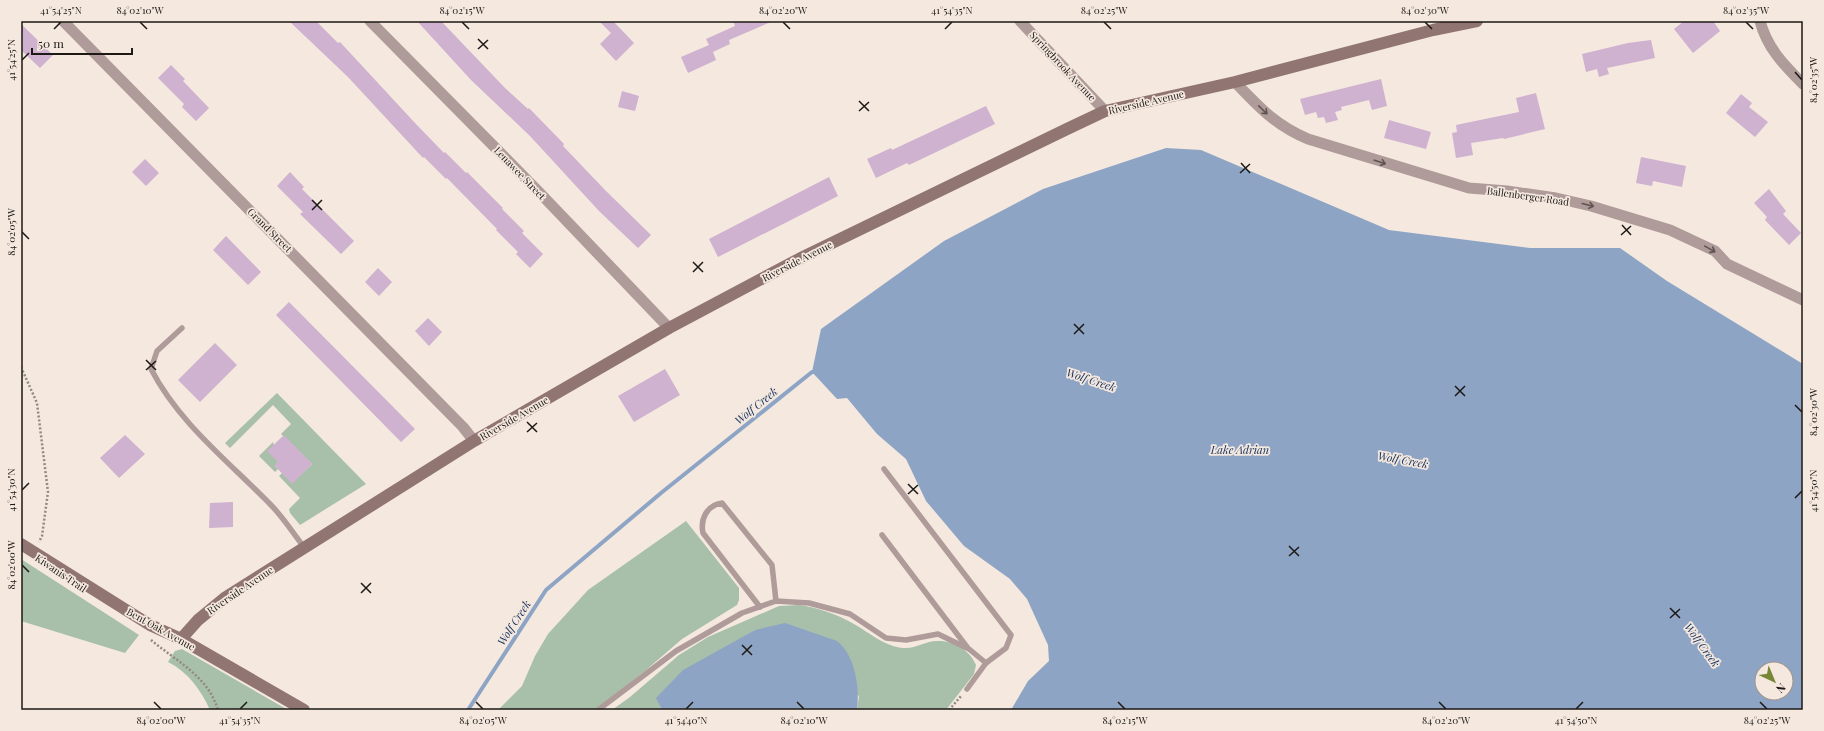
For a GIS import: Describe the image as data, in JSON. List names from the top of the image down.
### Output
{
  "streets": {
    "street": [
      "Springbrook Avenue",
      "Riverside Avenue",
      "Lenawee Street",
      "Ballenberger Road",
      "Grand Street",
      "Bent Oak Avenue"
    ],
    "path": ["Kiwanis Trail"]
  },
  "crossings": [
    ["Springbrook Avenue", "Riverside Avenue"],
    ["Riverside Avenue", "Lenawee Street"],
    ["Riverside Avenue", "Ballenberger Road"],
    ["Riverside Avenue", "Grand Street"],
    ["Riverside Avenue", "Bent Oak Avenue"],
    ["Kiwanis Trail", "Bent Oak Avenue"]
  ],
  "one_way": ["Ballenberger Road"],
  "water": ["Wolf Creek", "Lake Adrian"],
  "scale_bar": "50 m",
  "north": "bottom right",
  "coordinates": [
    "41°54'25\"N",
    "84°02'10\"W",
    "84°02'15\"W",
    "84°02'20\"W",
    "41°54'35\"N",
    "84°02'25\"W",
    "84°02'30\"W",
    "84°02'35\"W",
    "84°02'05\"W",
    "41°54'30\"N",
    "41°54'50\"N",
    "84°02'00\"W",
    "41°54'40\"N"
  ]
}
